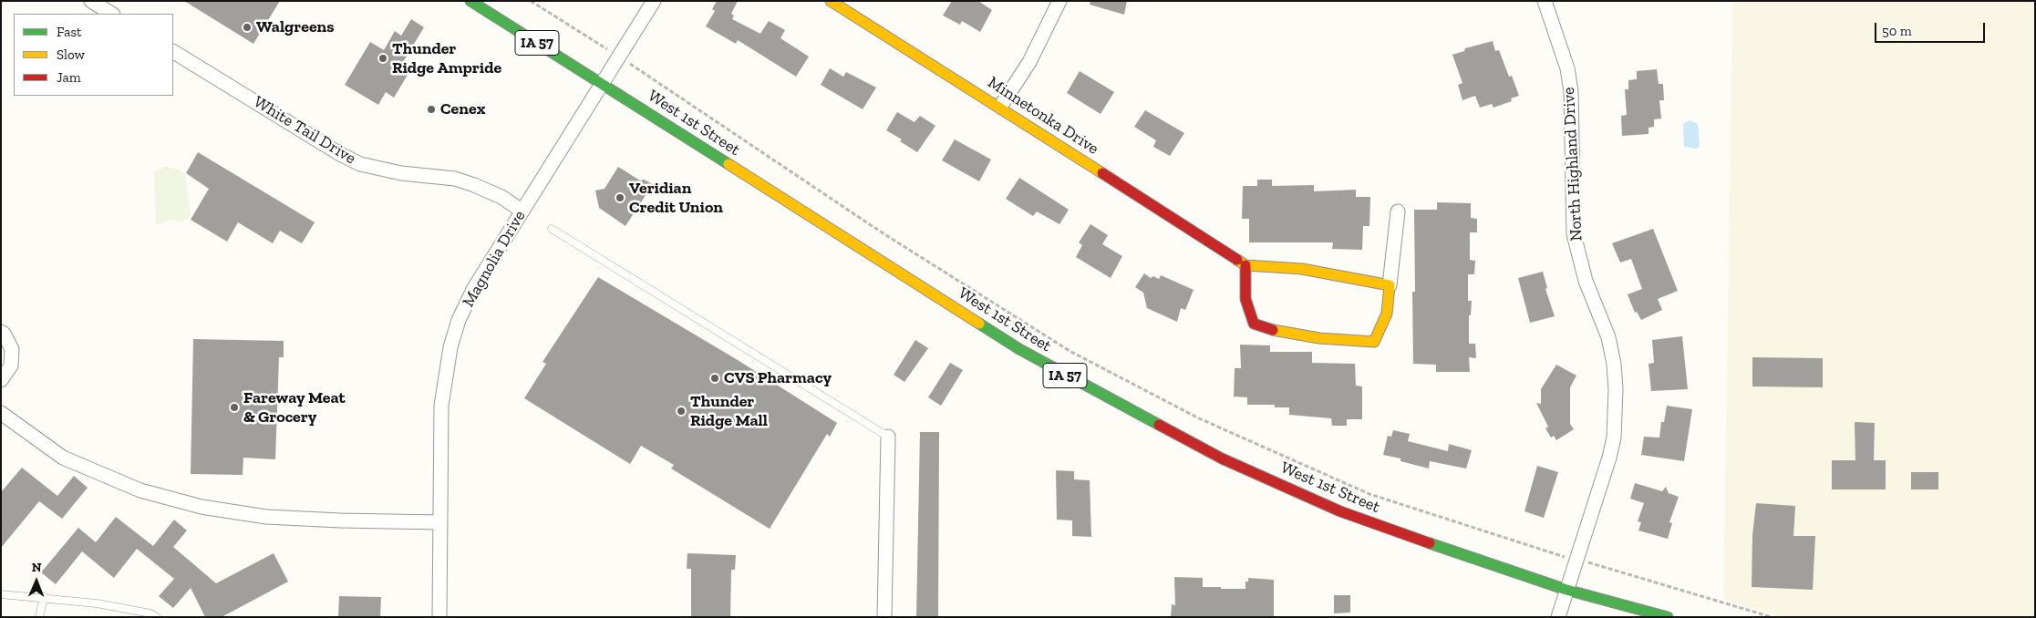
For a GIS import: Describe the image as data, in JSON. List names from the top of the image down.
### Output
{
  "streets": {
    "main road": ["IA 57", "Minnetonka Drive", "West 1st Street"],
    "street": ["White Tail Drive", "North Highland Drive", "Magnolia Drive"]
  },
  "crossings": [
    ["West 1st Street", "North Highland Drive"],
    ["West 1st Street", "Magnolia Drive"],
    ["White Tail Drive", "Magnolia Drive"]
  ],
  "places": [
    "Walgreens",
    "Thunder Ridge Ampride",
    "Cenex",
    "Veridian Credit Union",
    "CVS Pharmacy",
    "Fareway Meat & Grocery",
    "Thunder Ridge Mall"
  ],
  "legend": ["Fast", "Slow", "Jam"],
  "scale_bar": "50 m",
  "north": "top"
}
